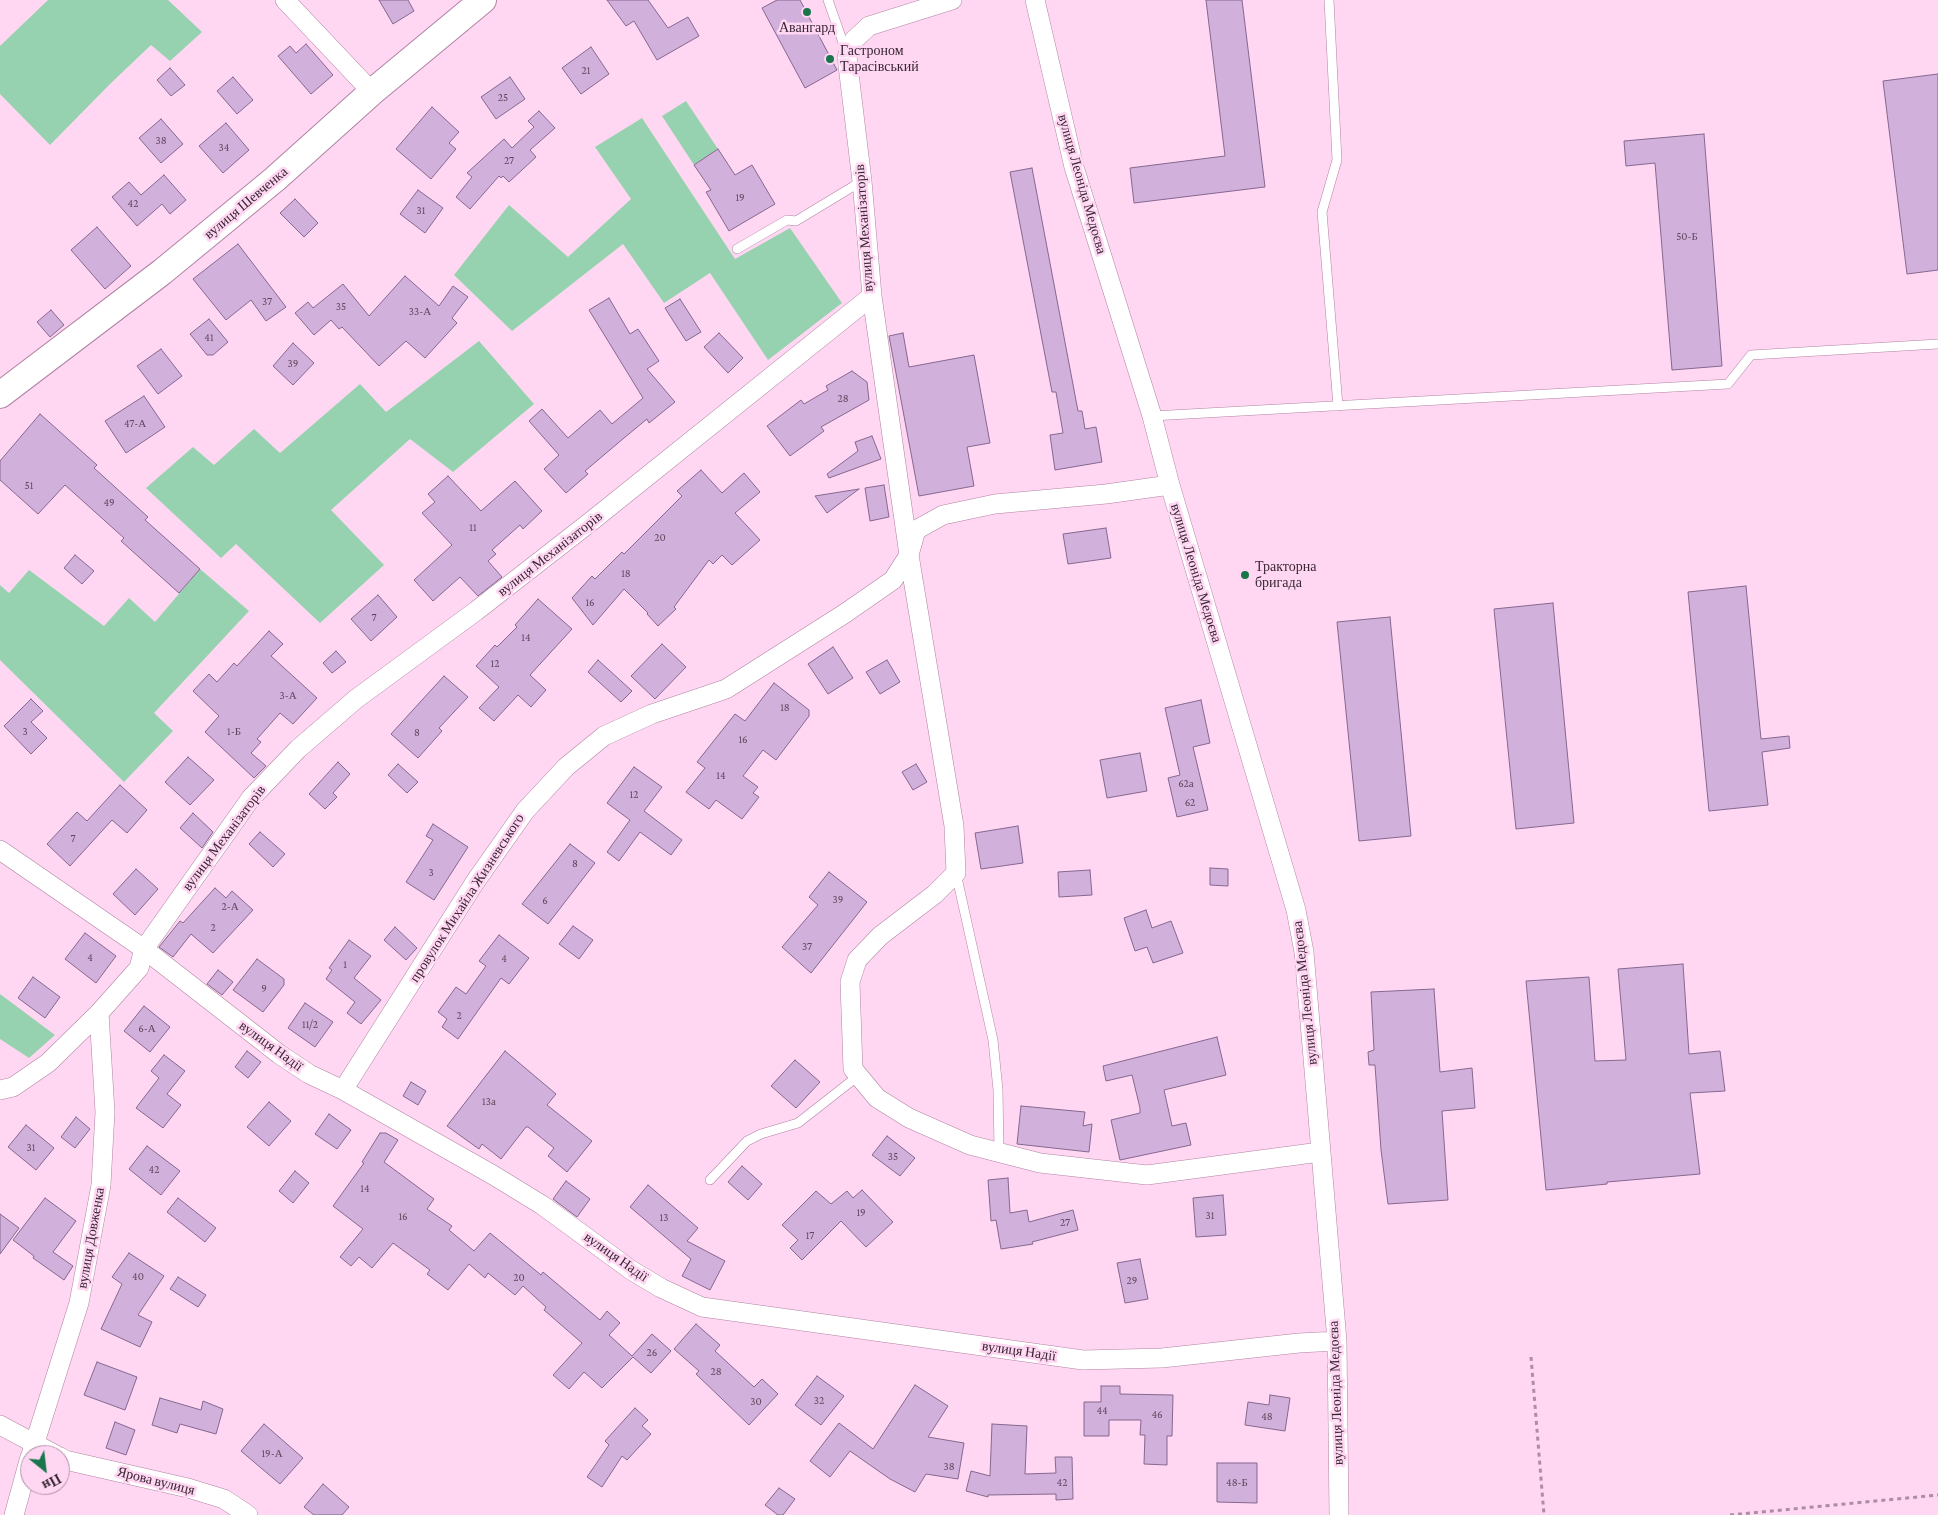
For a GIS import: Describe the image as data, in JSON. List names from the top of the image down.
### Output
{
  "streets": {
    "main road": ["вулиця Шевченка"],
    "street": [
      "вулиця Леоніда Медоєва",
      "вулиця Механізаторів",
      "провулок Михайла Жизневського",
      "вулиця Надії",
      "вулиця Довженка",
      "Ярова вулиця"
    ]
  },
  "crossings": [
    ["вулиця Леоніда Медоєва", "провулок Михайла Жизневського"],
    ["вулиця Леоніда Медоєва", "вулиця Надії"],
    ["вулиця Механізаторів", "вулиця Надії"],
    ["вулиця Механізаторів", "вулиця Довженка"],
    ["провулок Михайла Жизневського", "вулиця Надії"]
  ],
  "places": ["Авангард", "Гастроном Тарасівський", "Тракторна бригада"],
  "house_numbers": [
    "21",
    "25",
    "38",
    "34",
    "27",
    "19",
    "42",
    "31",
    "50-Б",
    "37",
    "35",
    "33-А",
    "41",
    "39",
    "28",
    "47-А",
    "51",
    "49",
    "11",
    "20",
    "18",
    "16",
    "7",
    "14",
    "12",
    "3-А",
    "18",
    "3",
    "1-Б",
    "8",
    "16",
    "14",
    "62а",
    "12",
    "62",
    "7",
    "8",
    "3",
    "39",
    "6",
    "2-А",
    "2",
    "37",
    "4",
    "4",
    "1",
    "9",
    "2",
    "11/2",
    "6-А",
    "13а",
    "31",
    "35",
    "42",
    "14",
    "19",
    "31",
    "16",
    "13",
    "27",
    "17",
    "40",
    "20",
    "29",
    "26",
    "28",
    "32",
    "30",
    "44",
    "46",
    "48",
    "19-А",
    "38",
    "42",
    "48-Б"
  ],
  "north": "bottom right"
}
